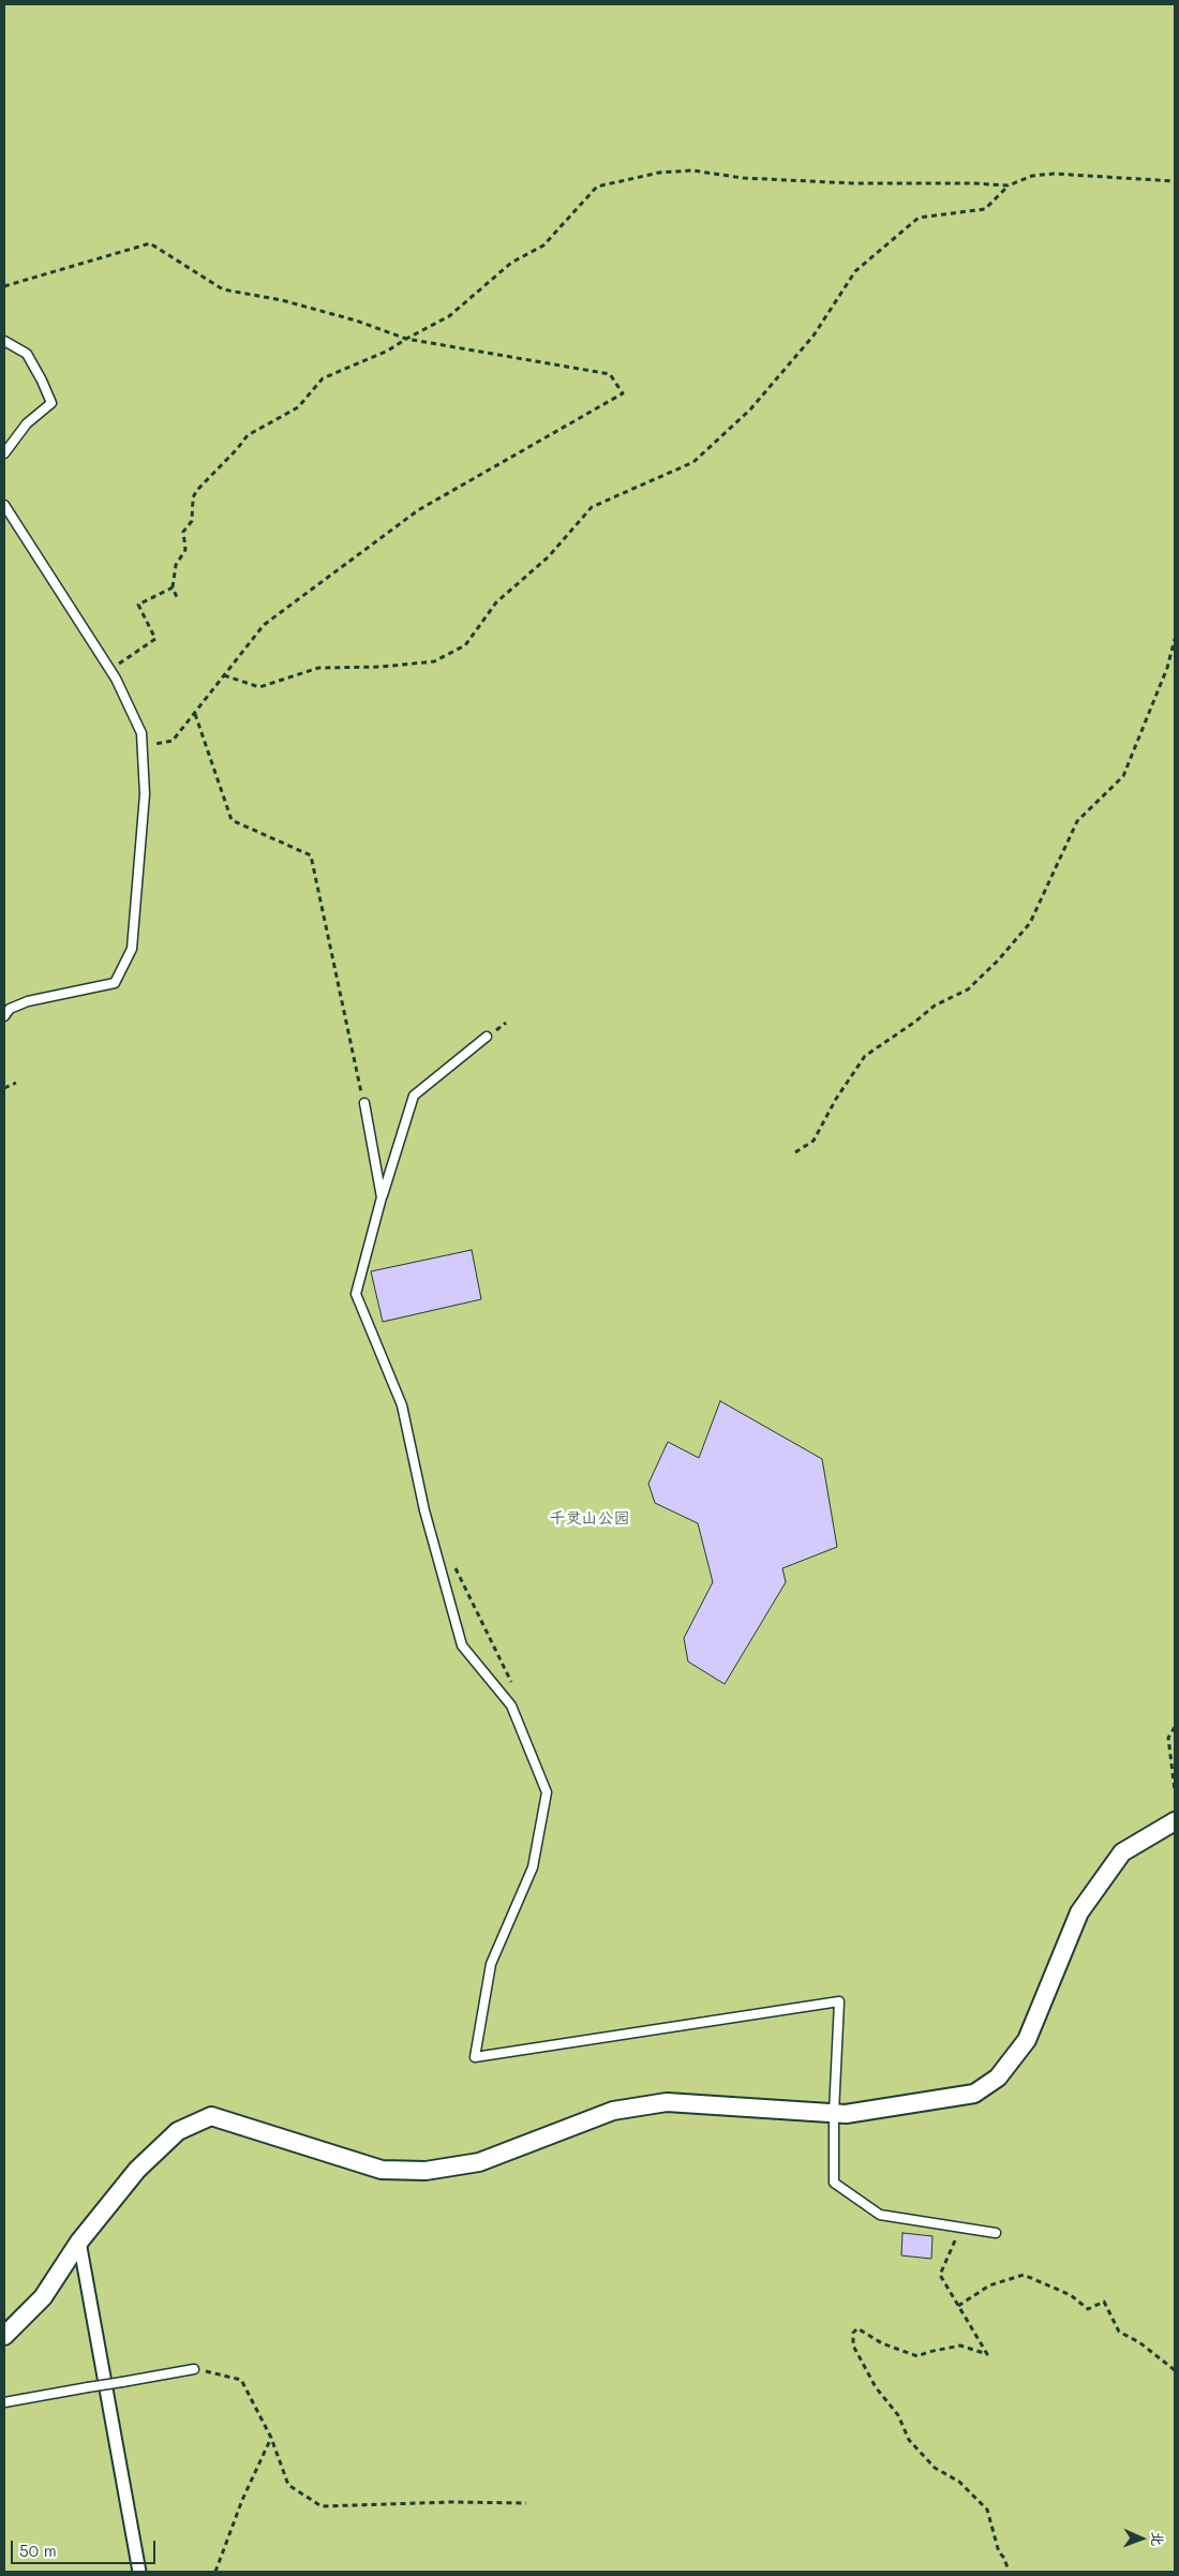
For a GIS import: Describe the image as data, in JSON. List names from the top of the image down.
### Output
{
  "parks": ["千灵山公园"],
  "scale_bar": "50 m",
  "north": "right"
}
